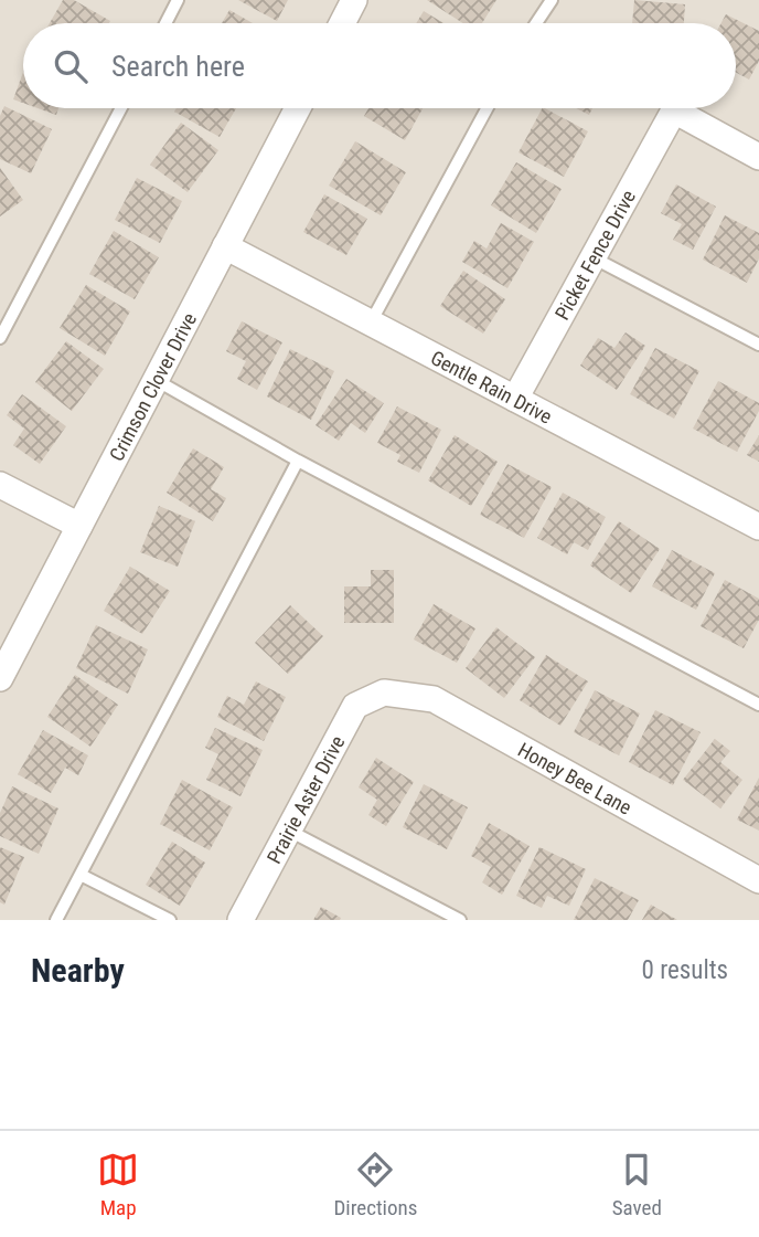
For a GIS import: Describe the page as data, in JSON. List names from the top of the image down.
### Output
{
  "streets": {
    "street": [
      "Picket Fence Drive",
      "Crimson Clover Drive",
      "Gentle Rain Drive",
      "Honey Bee Lane",
      "Prairie Aster Drive"
    ]
  },
  "crossings": [
    ["Picket Fence Drive", "Gentle Rain Drive"],
    ["Crimson Clover Drive", "Gentle Rain Drive"],
    ["Honey Bee Lane", "Prairie Aster Drive"]
  ],
  "page": {
    "search": "Search here",
    "heading": ["Nearby", "0 results"],
    "nav": ["Map", "Directions", "Saved"]
  }
}
